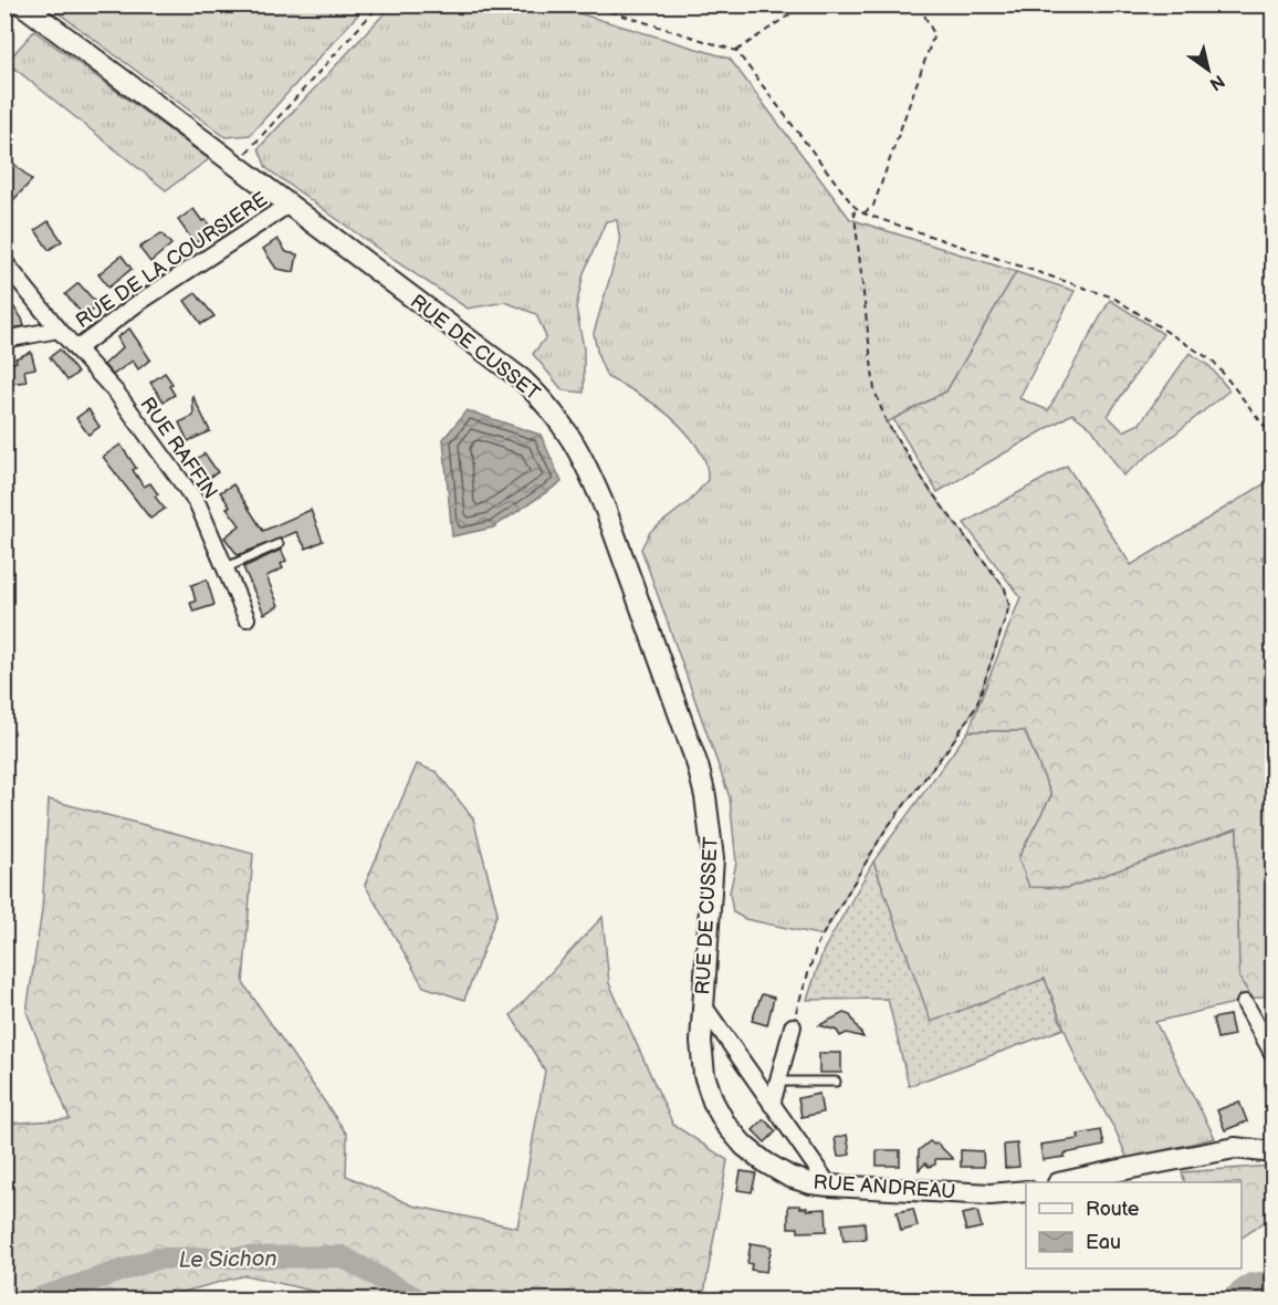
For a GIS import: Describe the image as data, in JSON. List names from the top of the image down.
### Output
{
  "streets": {
    "street": [
      "RUE DE LA COURSIERE",
      "RUE DE CUSSET",
      "RUE RAFFIN",
      "RUE ANDREAU"
    ]
  },
  "crossings": [
    ["RUE DE LA COURSIERE", "RUE DE CUSSET"],
    ["RUE DE LA COURSIERE", "RUE RAFFIN"],
    ["RUE DE CUSSET", "RUE ANDREAU"]
  ],
  "water": ["Le Sichon"],
  "legend": ["Route", "Eau"],
  "north": "bottom right"
}
